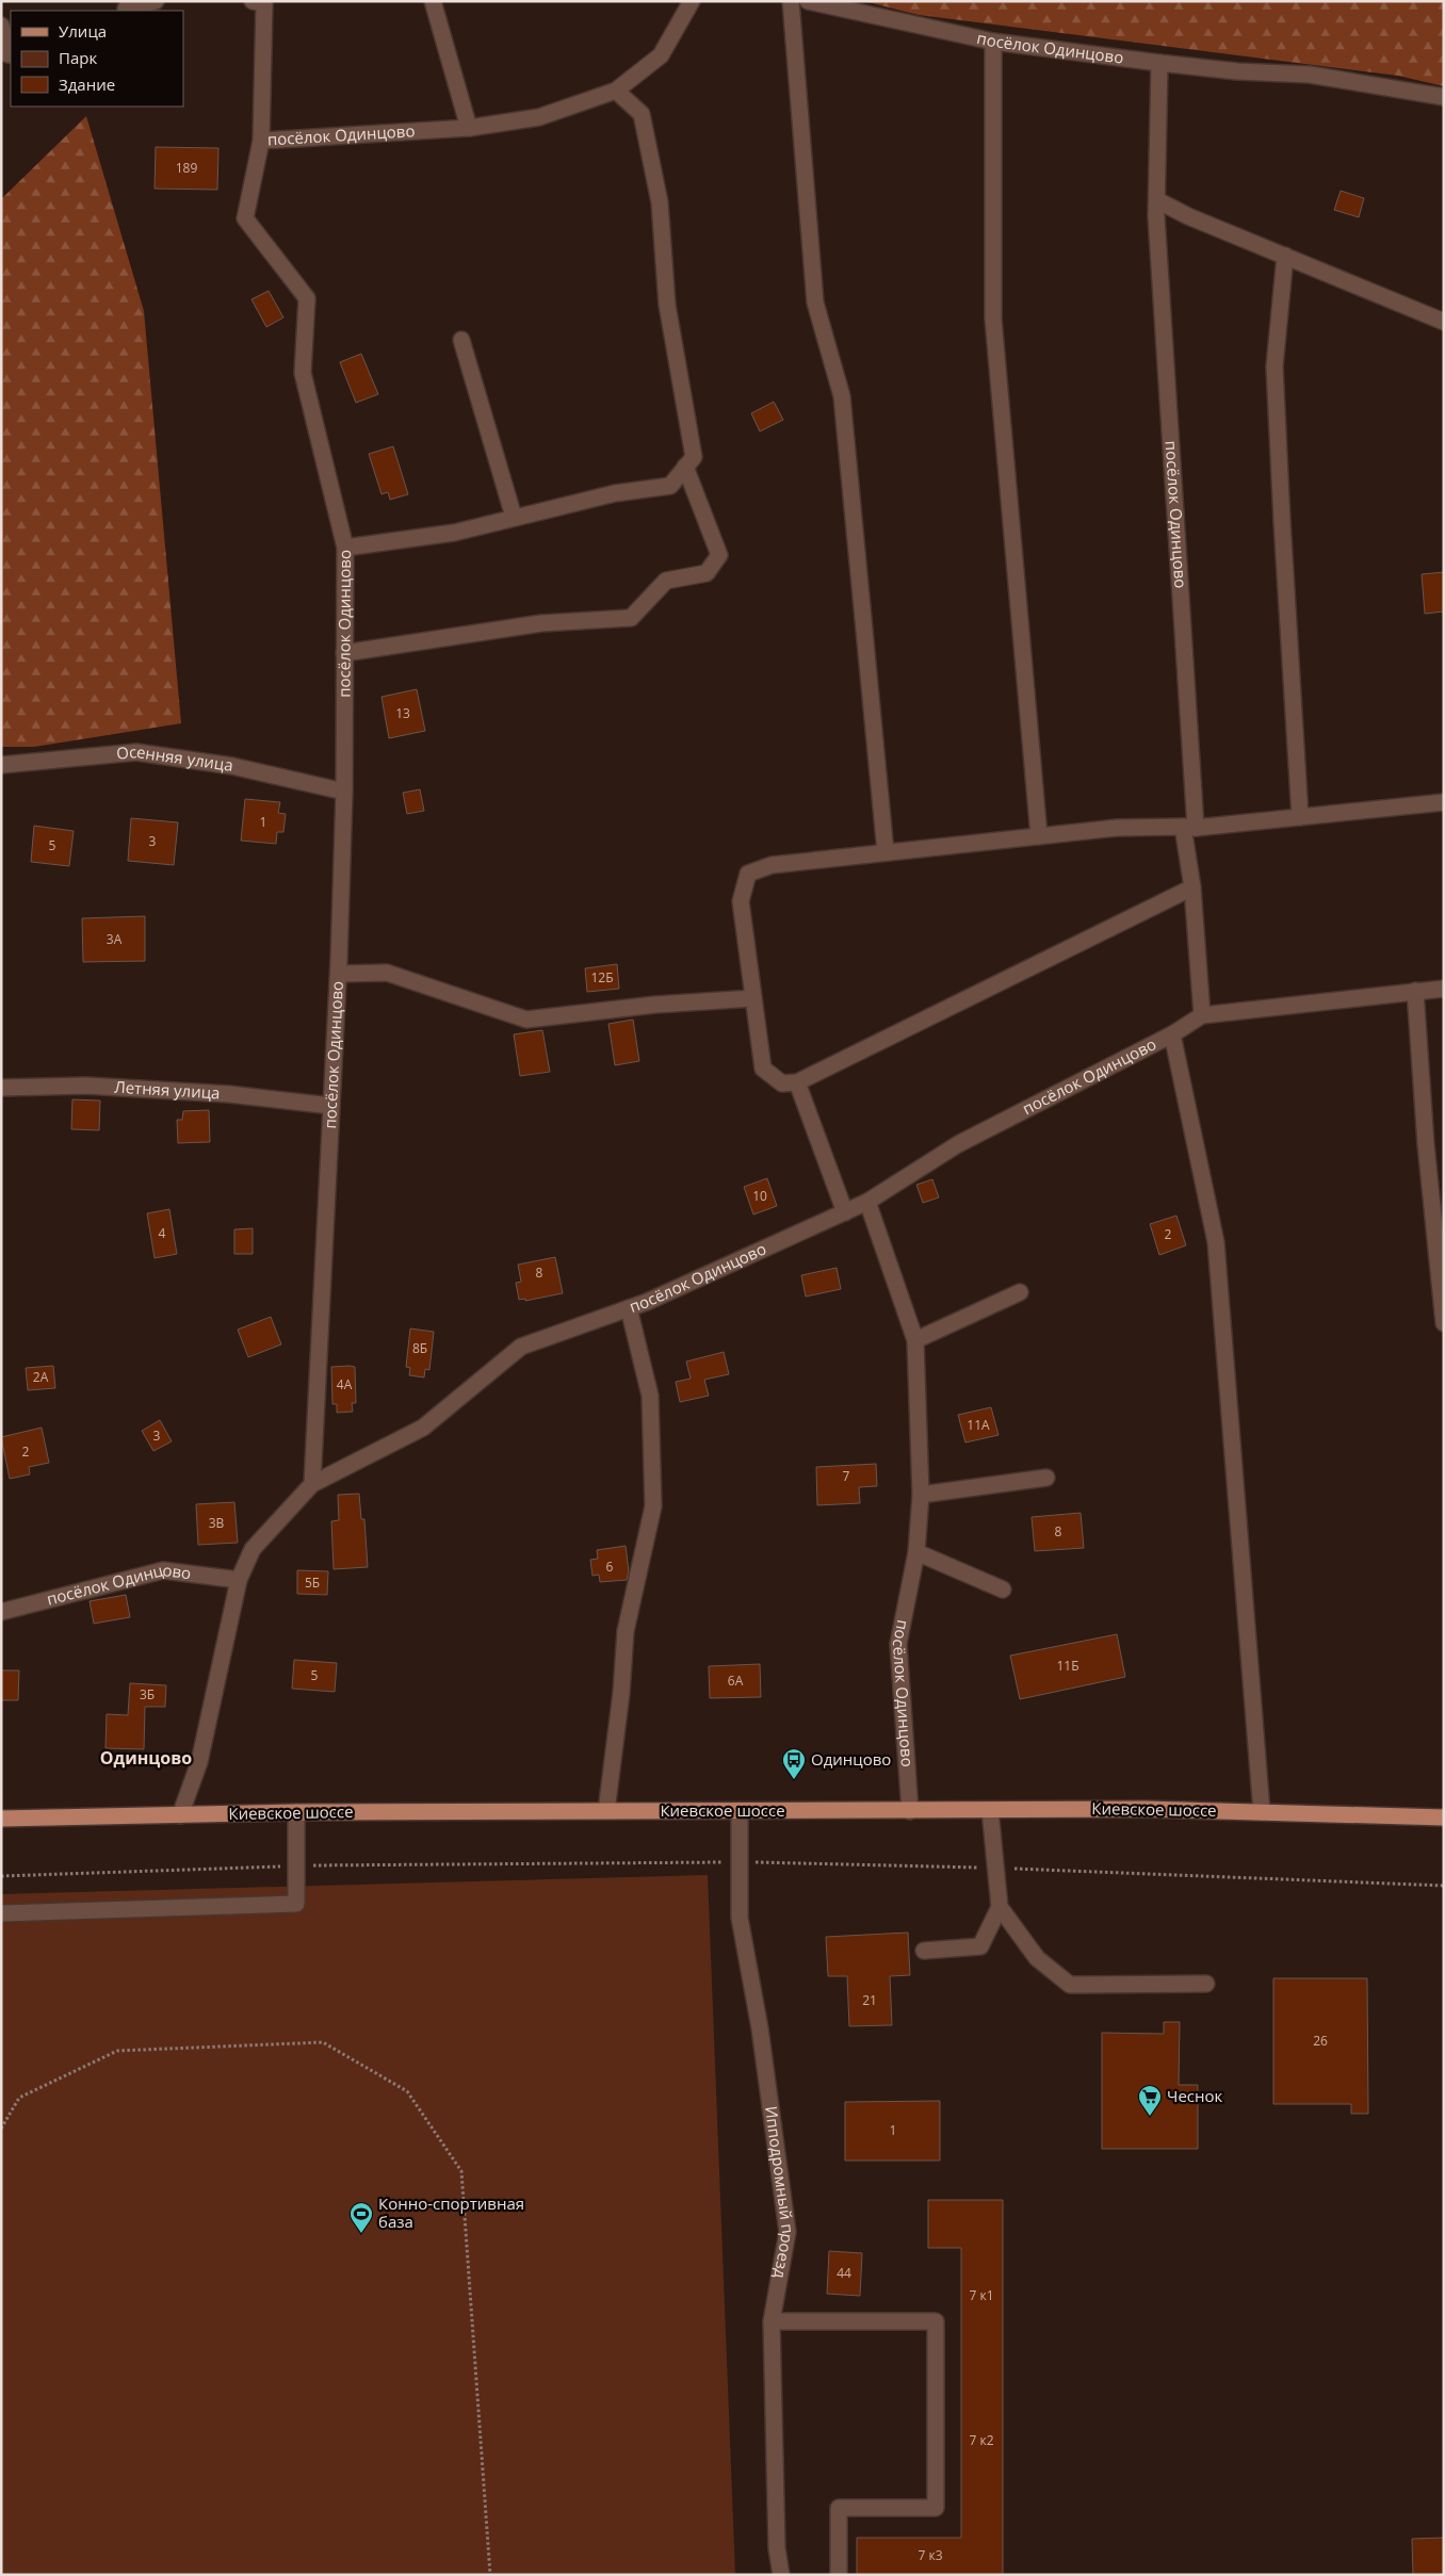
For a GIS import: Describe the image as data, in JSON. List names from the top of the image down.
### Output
{
  "streets": {
    "main road": ["Киевское шоссе"],
    "street": [
      "посёлок Одинцово",
      "Осенняя улица",
      "Летняя улица",
      "Ипподромный проезд"
    ]
  },
  "crossings": [
    ["посёлок Одинцово", "Осенняя улица"],
    ["посёлок Одинцово", "Летняя улица"],
    ["посёлок Одинцово", "Киевское шоссе"],
    ["Киевское шоссе", "Ипподромный проезд"]
  ],
  "districts": ["Одинцово"],
  "places": {
    "bus stop": ["Одинцово"],
    "supermarket": ["Чеснок"],
    "sports": ["Конно-спортивная база"]
  },
  "house_numbers": [
    "189",
    "13",
    "1",
    "3",
    "5",
    "3А",
    "12Б",
    "10",
    "4",
    "2",
    "8",
    "8Б",
    "2А",
    "4А",
    "11А",
    "3",
    "2",
    "7",
    "3В",
    "8",
    "6",
    "5Б",
    "11Б",
    "5",
    "6А",
    "3Б",
    "21",
    "26",
    "1",
    "44",
    "7 к1",
    "7 к2",
    "7 к3"
  ],
  "legend": ["Улица", "Парк", "Здание"]
}
